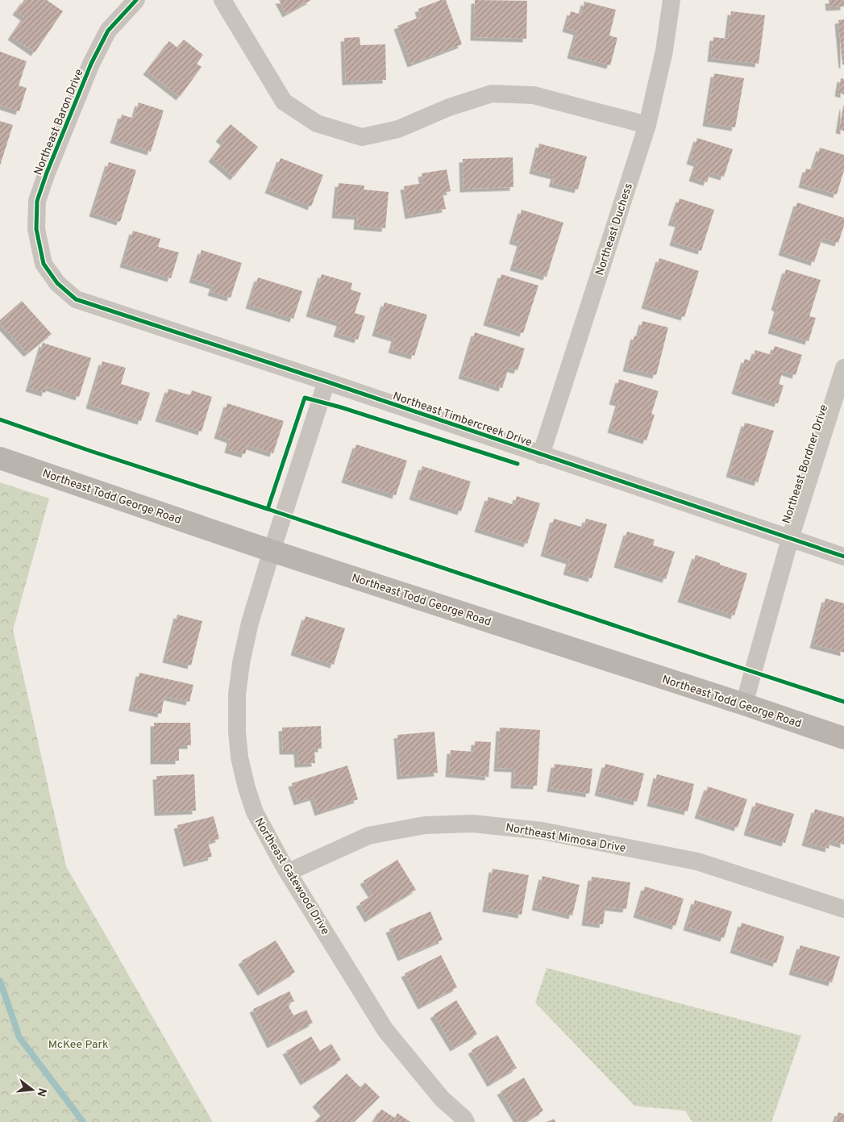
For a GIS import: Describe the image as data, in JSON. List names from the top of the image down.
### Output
{
  "streets": {
    "main road": ["Northeast Todd George Road"],
    "street": [
      "Northeast Baron Drive",
      "Northeast Duchess",
      "Northeast Timbercreek Drive",
      "Northeast Bordner Drive",
      "Northeast Mimosa Drive",
      "Northeast Gatewood Drive"
    ]
  },
  "crossings": [
    ["Northeast Baron Drive", "Northeast Timbercreek Drive"],
    ["Northeast Duchess", "Northeast Timbercreek Drive"],
    ["Northeast Timbercreek Drive", "Northeast Bordner Drive"],
    ["Northeast Timbercreek Drive", "Northeast Gatewood Drive"],
    ["Northeast Bordner Drive", "Northeast Todd George Road"],
    ["Northeast Todd George Road", "Northeast Gatewood Drive"],
    ["Northeast Mimosa Drive", "Northeast Gatewood Drive"]
  ],
  "parks": ["McKee Park"],
  "north": "right"
}
